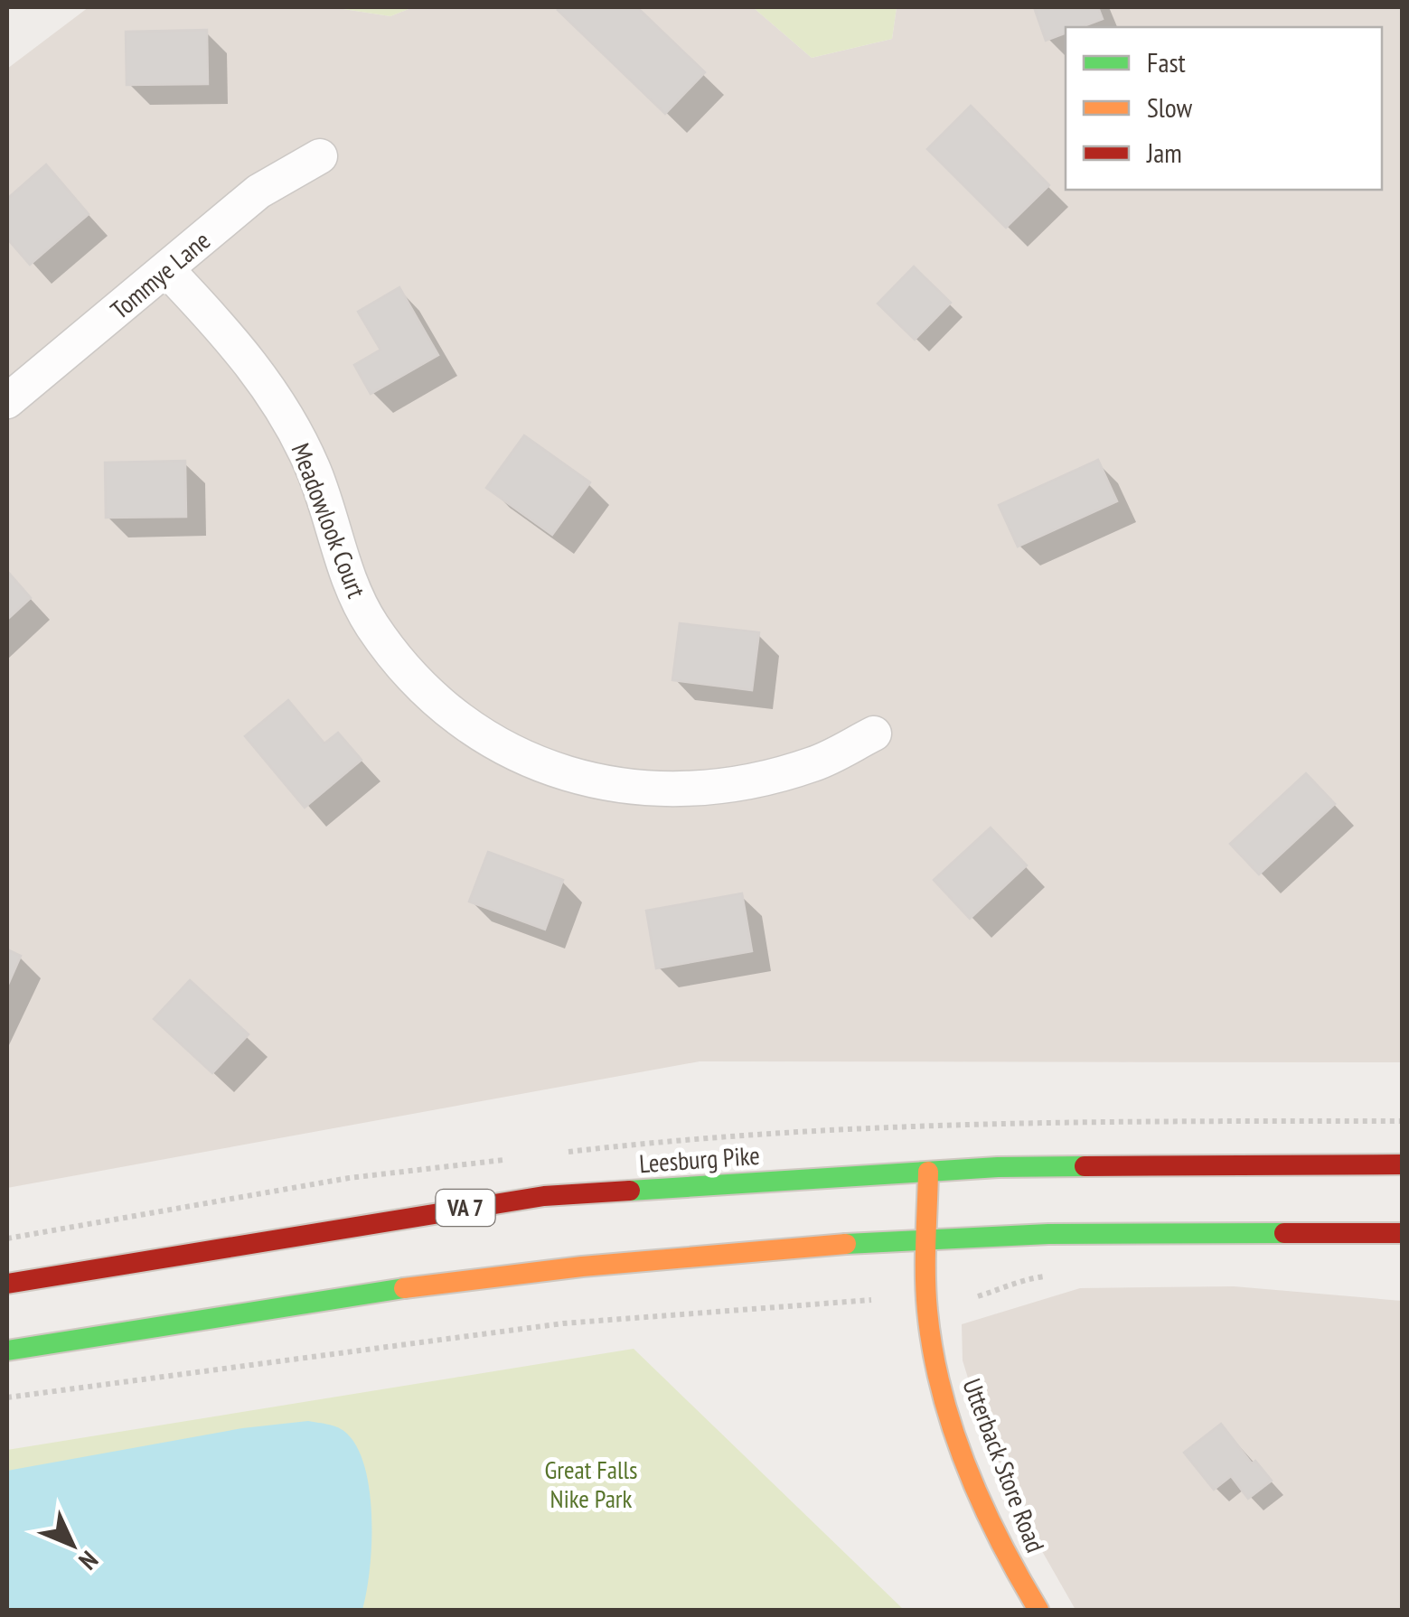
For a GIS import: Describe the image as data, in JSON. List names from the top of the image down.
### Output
{
  "streets": {
    "main road": ["Leesburg Pike", "VA 7", "Utterback Store Road"],
    "street": ["Tommye Lane", "Meadowlook Court"]
  },
  "crossings": [
    ["Tommye Lane", "Meadowlook Court"],
    ["Leesburg Pike", "Utterback Store Road"]
  ],
  "parks": ["Great Falls Nike Park"],
  "legend": ["Fast", "Slow", "Jam"],
  "north": "bottom right"
}
